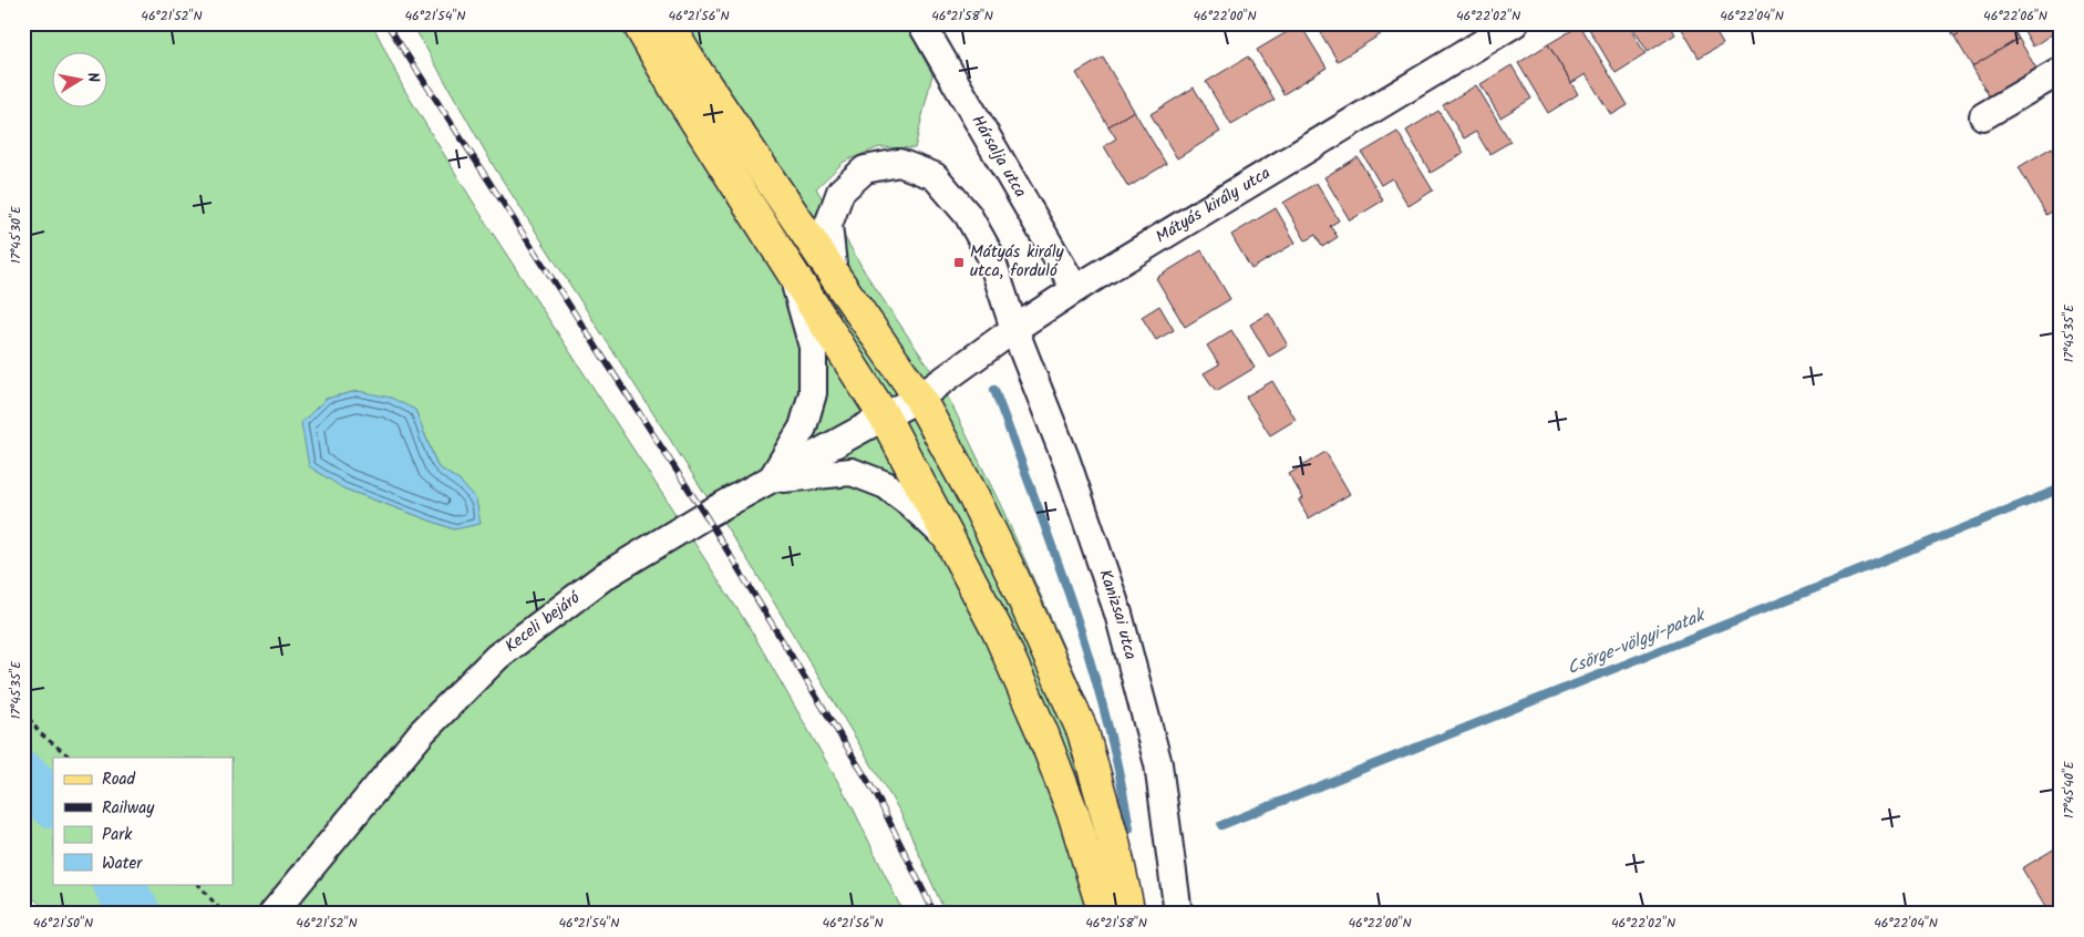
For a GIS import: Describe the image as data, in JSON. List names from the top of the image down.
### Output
{
  "streets": {
    "street": [
      "Hársalja utca",
      "Mátyás király utca",
      "Kanizsai utca",
      "Keceli bejáró"
    ]
  },
  "crossings": [
    ["Hársalja utca", "Mátyás király utca"],
    ["Mátyás király utca", "Kanizsai utca"],
    ["Mátyás király utca", "Keceli bejáró"]
  ],
  "water": ["Csörge-völgyi-patak"],
  "places": {
    "transit": ["Mátyás király utca, forduló"]
  },
  "legend": [
    "Road",
    "Railway",
    "Park",
    "Water"
  ],
  "north": "right",
  "coordinates": [
    "46°21'52\"N",
    "46°21'54\"N",
    "46°21'56\"N",
    "46°21'58\"N",
    "46°22'00\"N",
    "46°22'02\"N",
    "46°22'04\"N",
    "46°22'06\"N",
    "17°45'30\"E",
    "17°45'35\"E",
    "17°45'40\"E",
    "46°21'50\"N"
  ]
}
